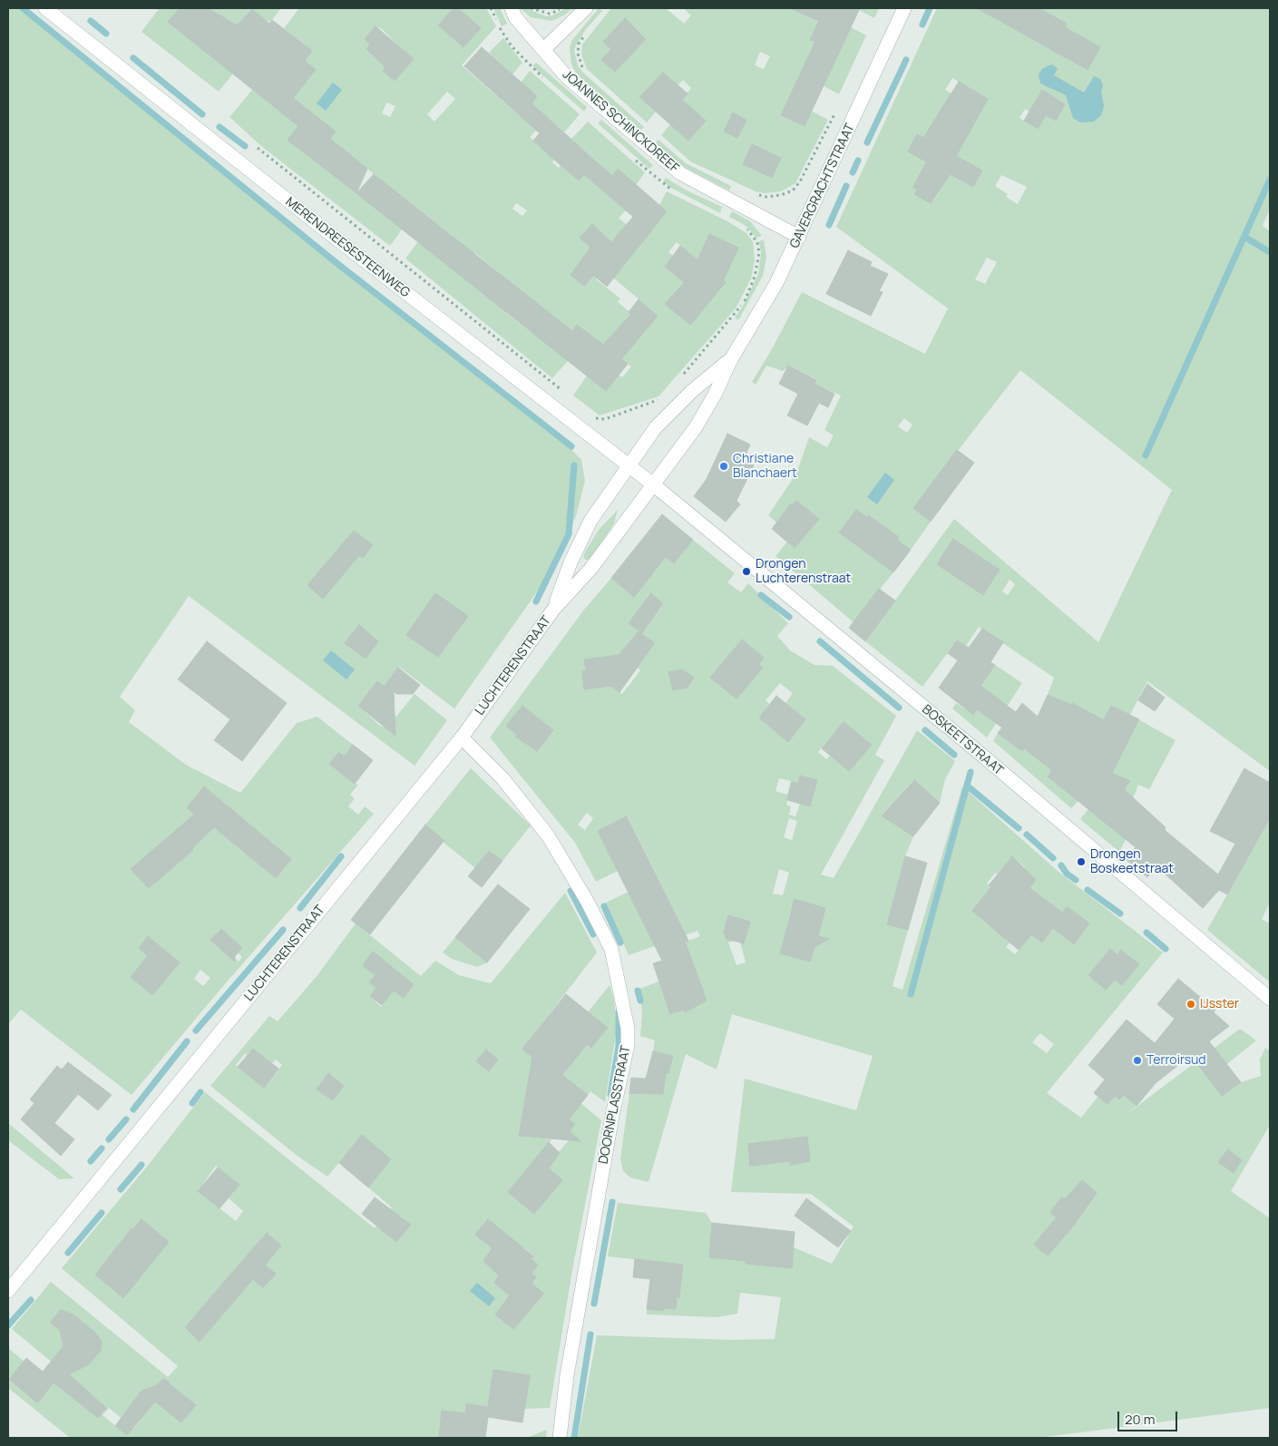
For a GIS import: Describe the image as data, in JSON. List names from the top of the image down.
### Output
{
  "streets": {
    "street": [
      "JOANNES SCHINCKDREEF",
      "GAVERGRACHTSTRAAT",
      "MERENDREESESTEENWEG",
      "LUCHTERENSTRAAT",
      "BOSKEETSTRAAT",
      "DOORNPLASSTRAAT"
    ]
  },
  "crossings": [
    ["JOANNES SCHINCKDREEF", "GAVERGRACHTSTRAAT"],
    ["GAVERGRACHTSTRAAT", "MERENDREESESTEENWEG"],
    ["GAVERGRACHTSTRAAT", "LUCHTERENSTRAAT"],
    ["GAVERGRACHTSTRAAT", "BOSKEETSTRAAT"],
    ["MERENDREESESTEENWEG", "LUCHTERENSTRAAT"],
    ["MERENDREESESTEENWEG", "BOSKEETSTRAAT"],
    ["LUCHTERENSTRAAT", "BOSKEETSTRAAT"],
    ["LUCHTERENSTRAAT", "DOORNPLASSTRAAT"]
  ],
  "places": [
    "Christiane Blanchaert",
    "Drongen Luchterenstraat",
    "Drongen Boskeetstraat",
    "IJsster",
    "Terroirsud"
  ],
  "scale_bar": "20 m"
}
